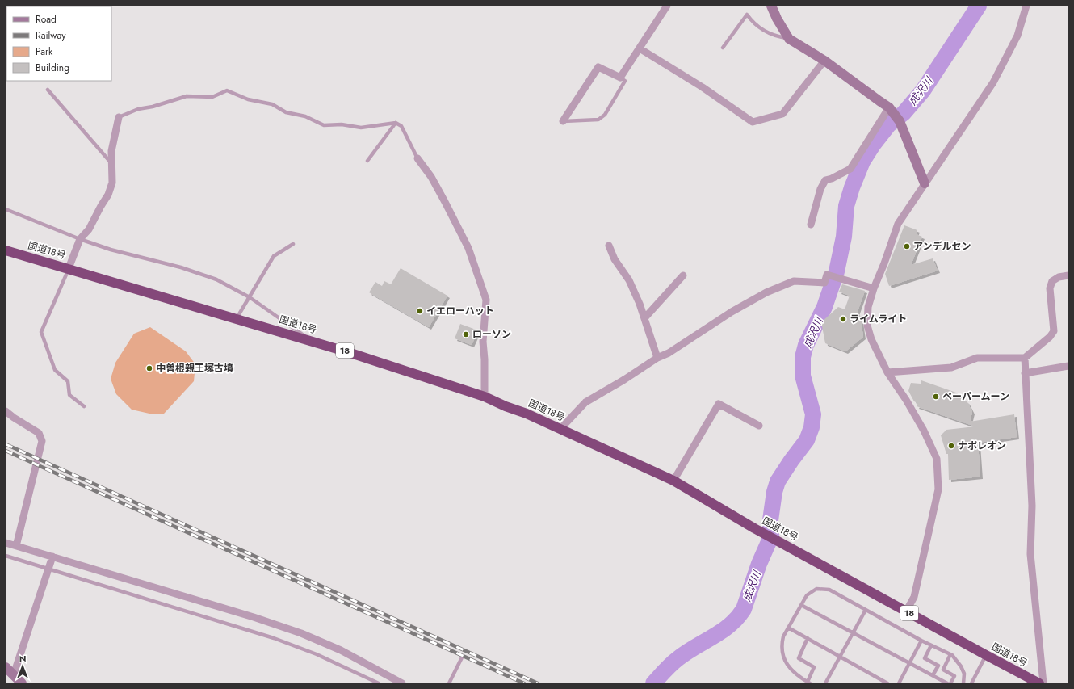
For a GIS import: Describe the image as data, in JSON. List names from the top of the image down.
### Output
{
  "streets": {
    "highway": ["国道18号", "18"]
  },
  "water": ["成沢川"],
  "places": [
    "アンデルセン",
    "イエローハット",
    "ライムライト",
    "ローソン",
    "中曽根親王塚古墳",
    "ペーパームーン",
    "ナポレオン"
  ],
  "legend": [
    "Road",
    "Railway",
    "Park",
    "Building"
  ],
  "north": "top"
}
